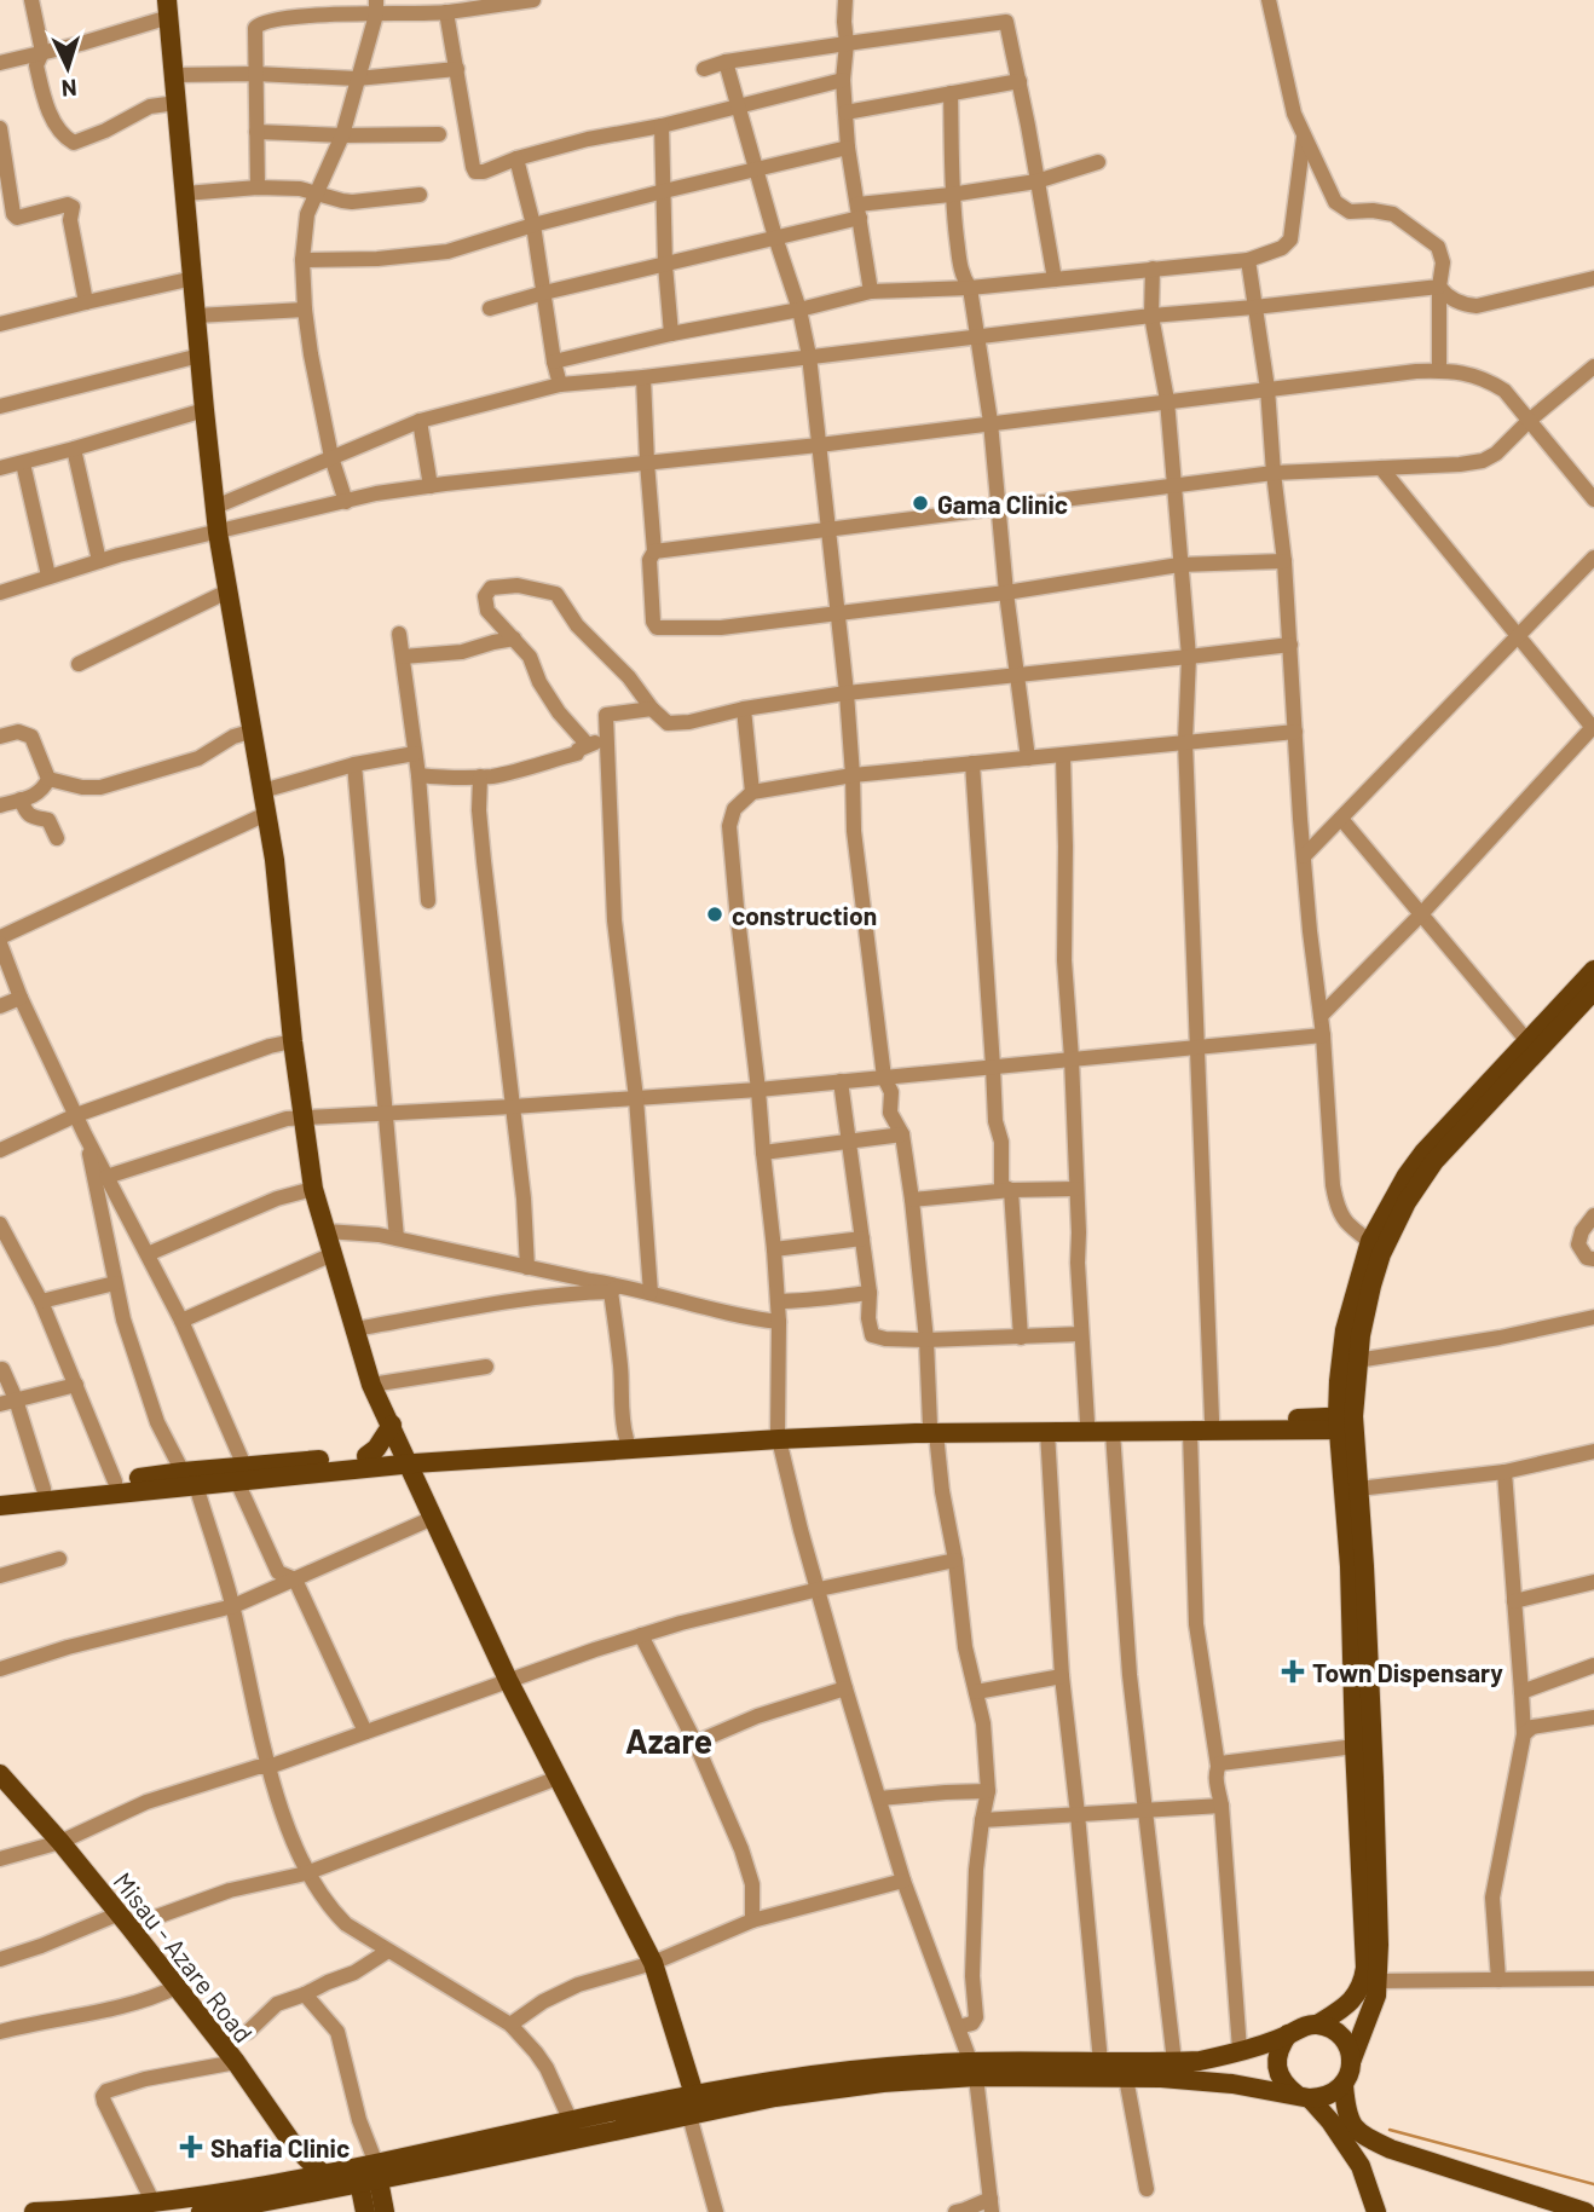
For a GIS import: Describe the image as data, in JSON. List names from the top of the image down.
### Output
{
  "streets": {
    "main road": ["Misau - Azare Road"]
  },
  "districts": ["Azare"],
  "places": {
    "other": ["Gama Clinic", "construction"],
    "health": ["Town Dispensary", "Shafia Clinic"]
  },
  "north": "bottom"
}
